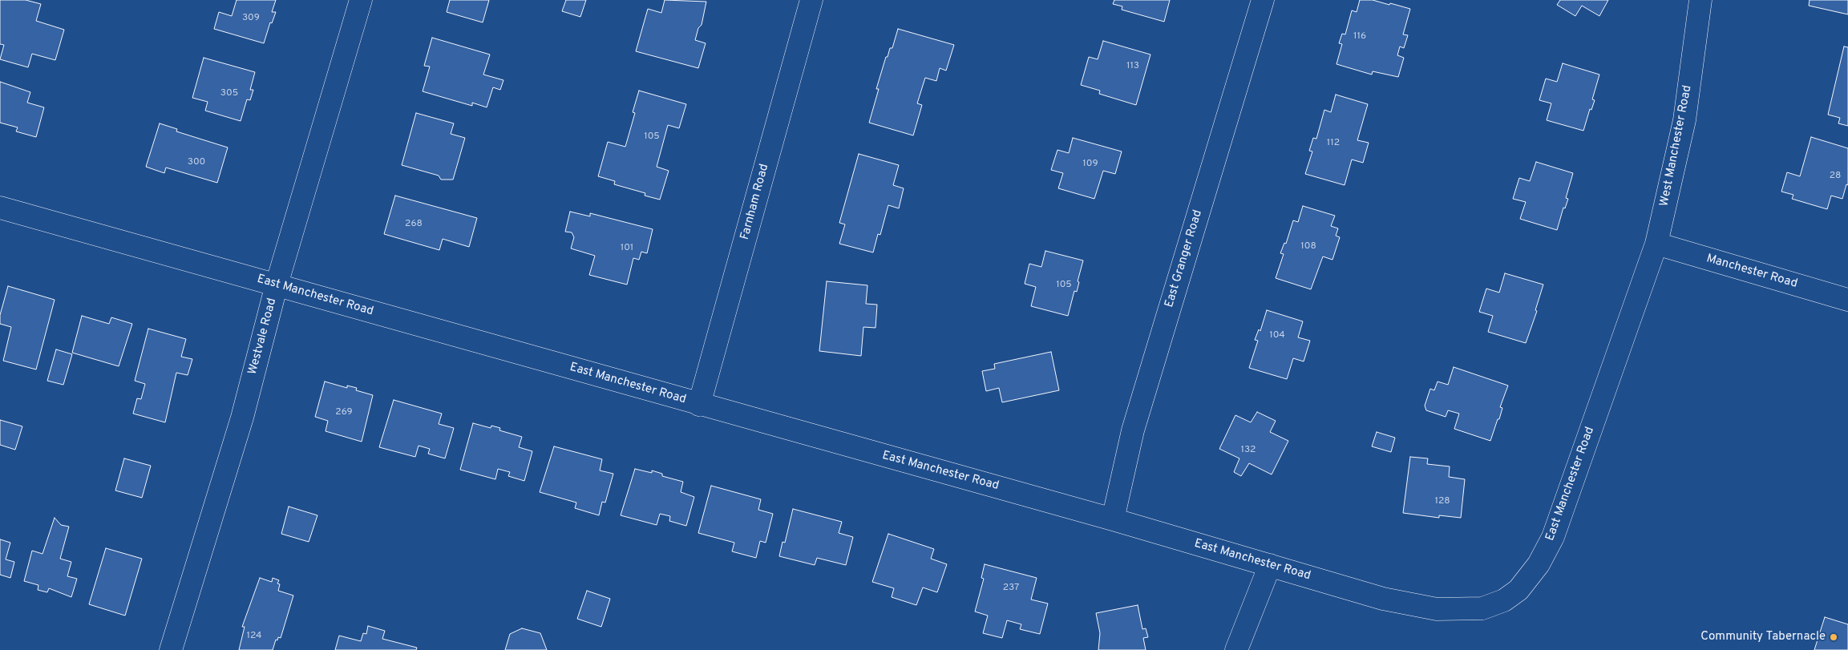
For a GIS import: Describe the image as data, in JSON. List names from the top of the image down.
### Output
{
  "streets": {
    "street": [
      "West Manchester Road",
      "Farnham Road",
      "East Granger Road",
      "Manchester Road",
      "East Manchester Road",
      "Westvale Road"
    ]
  },
  "crossings": [
    ["West Manchester Road", "Manchester Road"],
    ["West Manchester Road", "East Manchester Road"],
    ["Farnham Road", "East Manchester Road"],
    ["East Granger Road", "East Manchester Road"],
    ["Manchester Road", "East Manchester Road"],
    ["East Manchester Road", "Westvale Road"]
  ],
  "places": ["Community Tabernacle"],
  "house_numbers": [
    "309",
    "116",
    "113",
    "305",
    "105",
    "112",
    "300",
    "109",
    "28",
    "268",
    "108",
    "101",
    "105",
    "104",
    "269",
    "132",
    "128",
    "237",
    "124"
  ]
}
